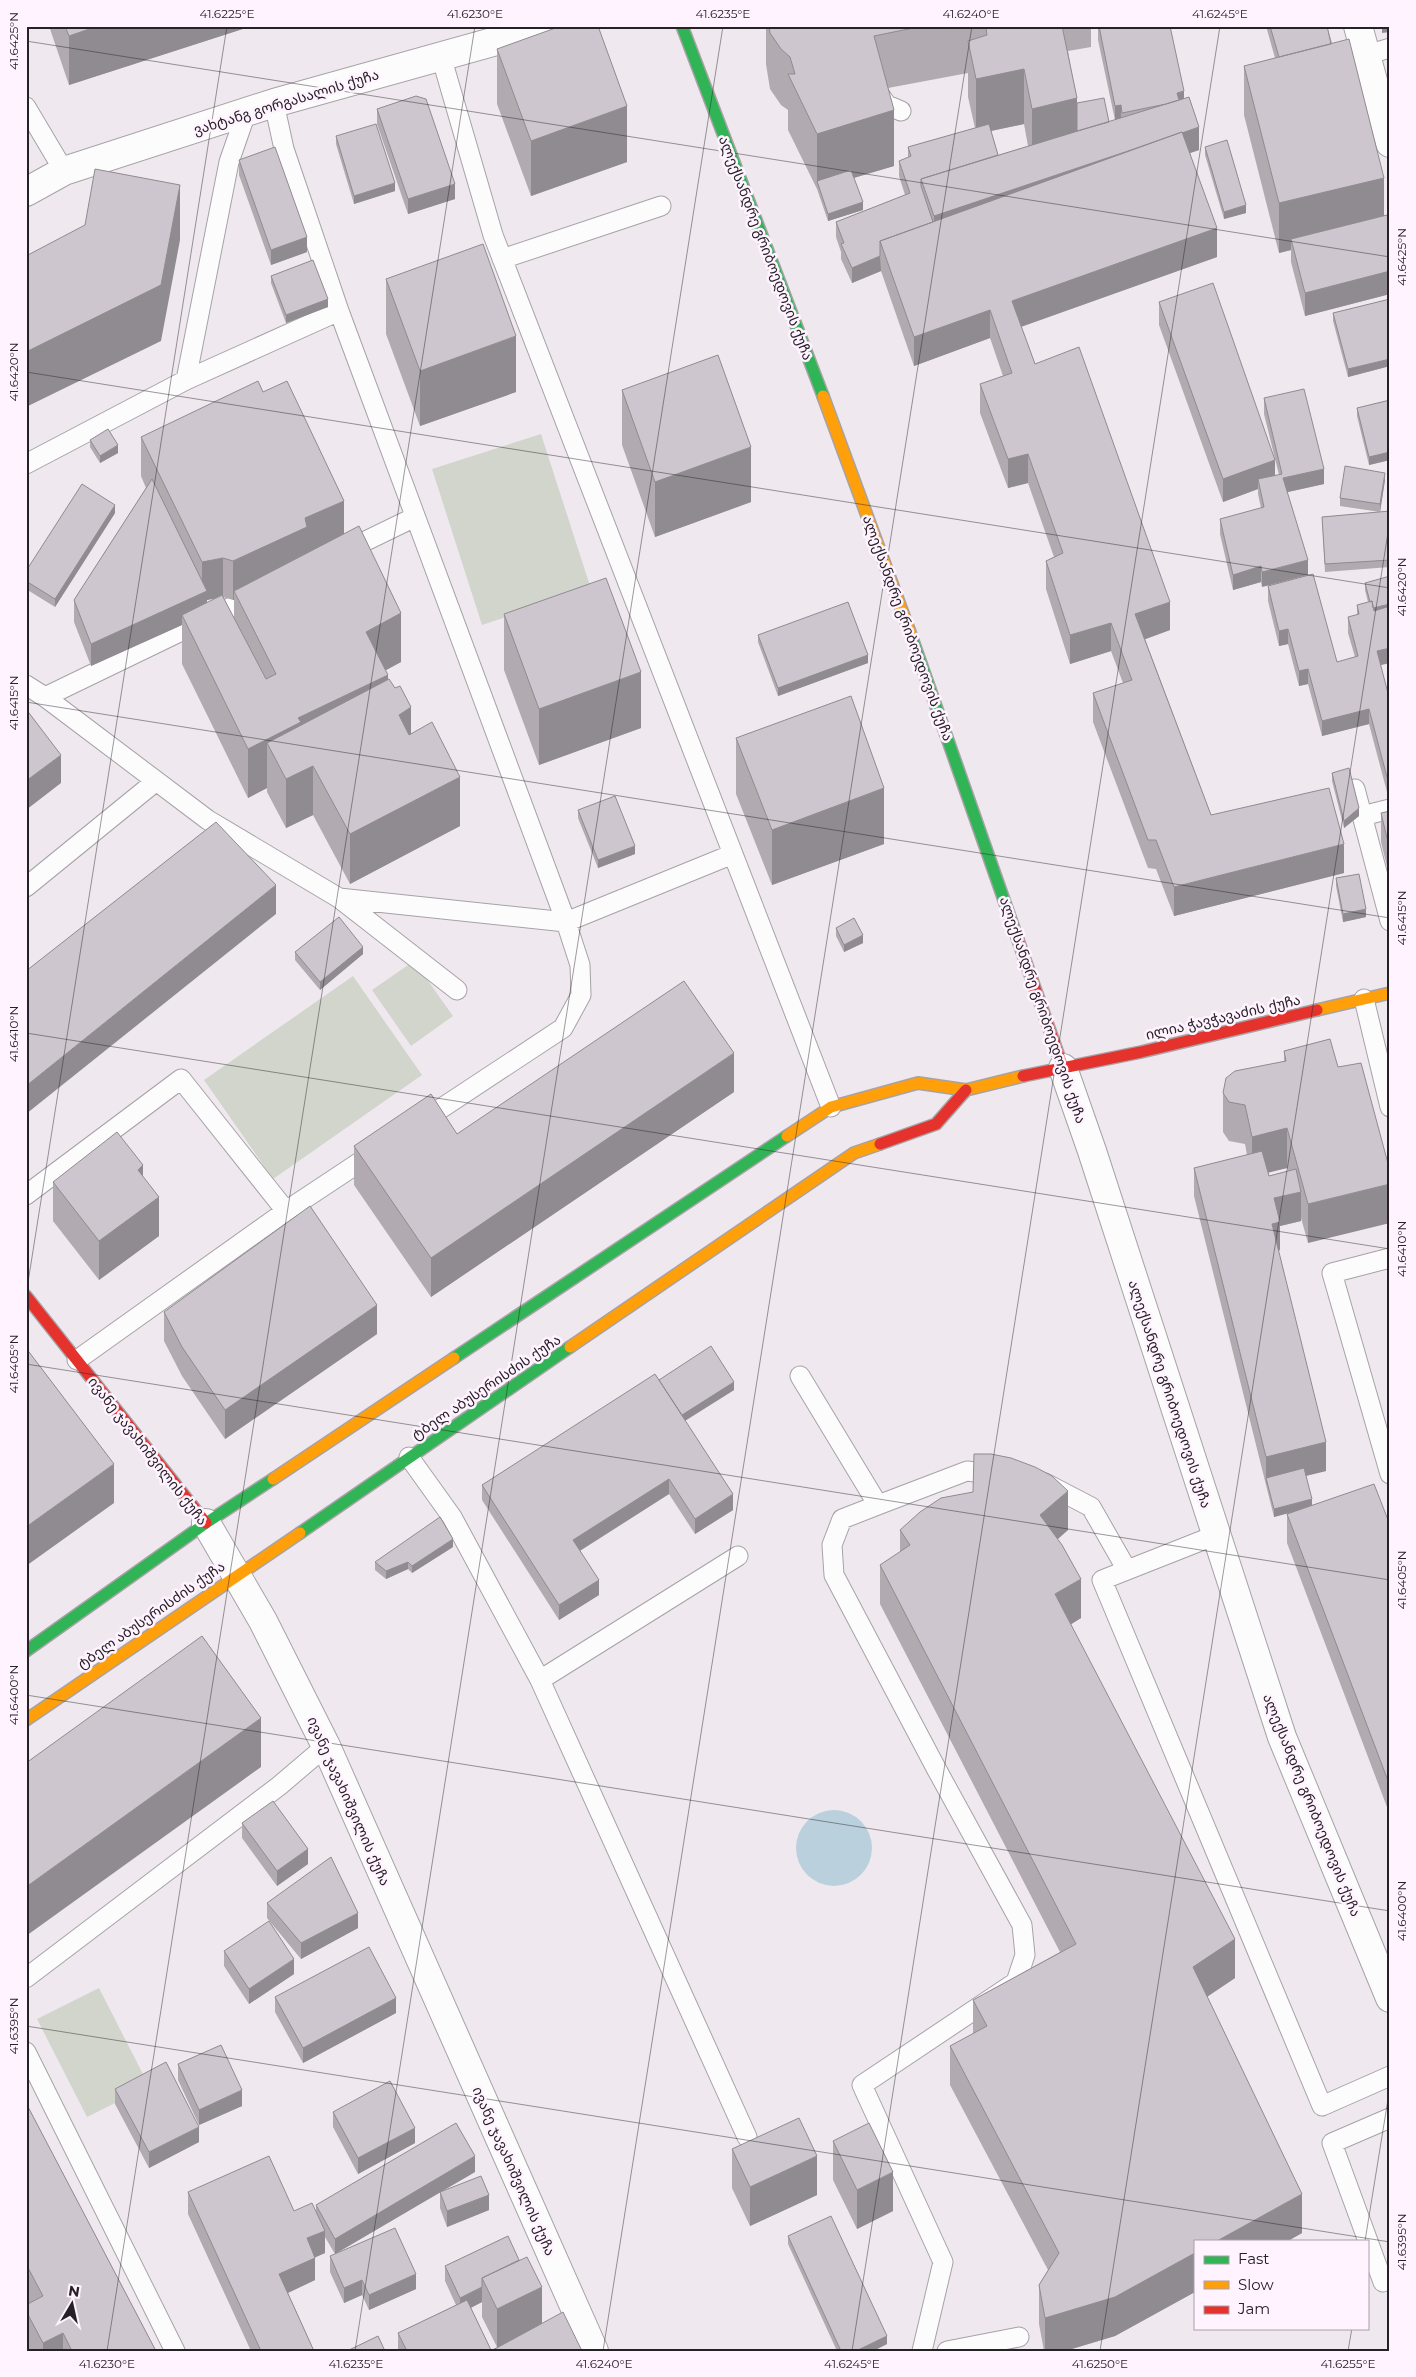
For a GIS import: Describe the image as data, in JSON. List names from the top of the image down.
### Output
{
  "streets": {
    "main road": [
      "ალექსანდრე გრიბოედოვის ქუჩა",
      "ილია ჭავჭავაძის ქუჩა",
      "ტბელ აბუსერისძის ქუჩა",
      "ივანე ჯავახიშვილის ქუჩა"
    ],
    "street": ["ვახტანგ გორგასალის ქუჩა"]
  },
  "crossings": [
    ["ალექსანდრე გრიბოედოვის ქუჩა", "ილია ჭავჭავაძის ქუჩა"],
    ["ტბელ აბუსერისძის ქუჩა", "ივანე ჯავახიშვილის ქუჩა"]
  ],
  "legend": ["Fast", "Slow", "Jam"],
  "north": "top",
  "coordinates": [
    "41.6225°E",
    "41.6230°E",
    "41.6235°E",
    "41.6240°E",
    "41.6245°E",
    "41.6425°N",
    "41.6420°N",
    "41.6415°N",
    "41.6410°N",
    "41.6405°N",
    "41.6400°N",
    "41.6395°N",
    "41.6250°E",
    "41.6255°E"
  ]
}
